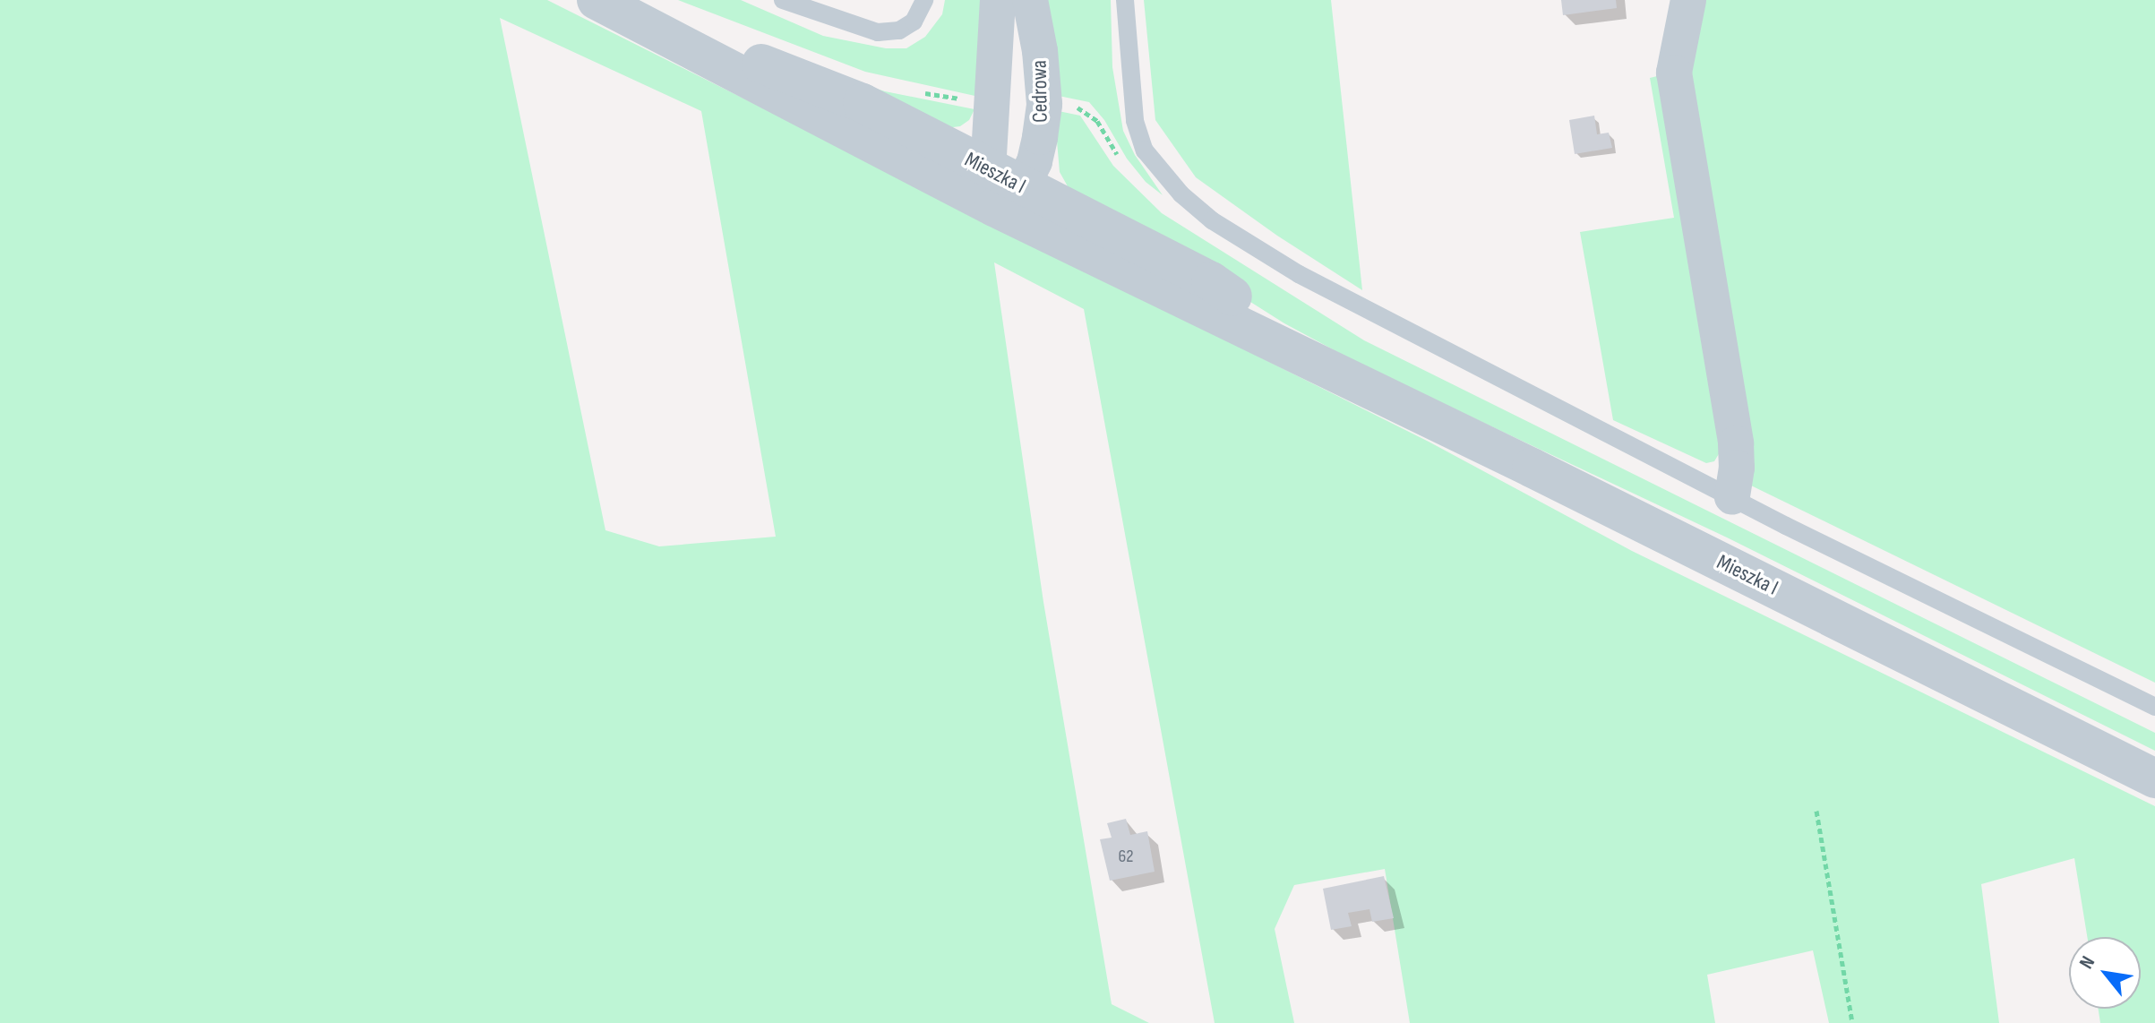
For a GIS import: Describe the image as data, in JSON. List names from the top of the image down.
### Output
{
  "streets": {
    "street": ["Cedrowa", "Mieszka I"]
  },
  "crossings": [
    ["Cedrowa", "Mieszka I"]
  ],
  "house_numbers": ["62"],
  "north": "top left"
}
